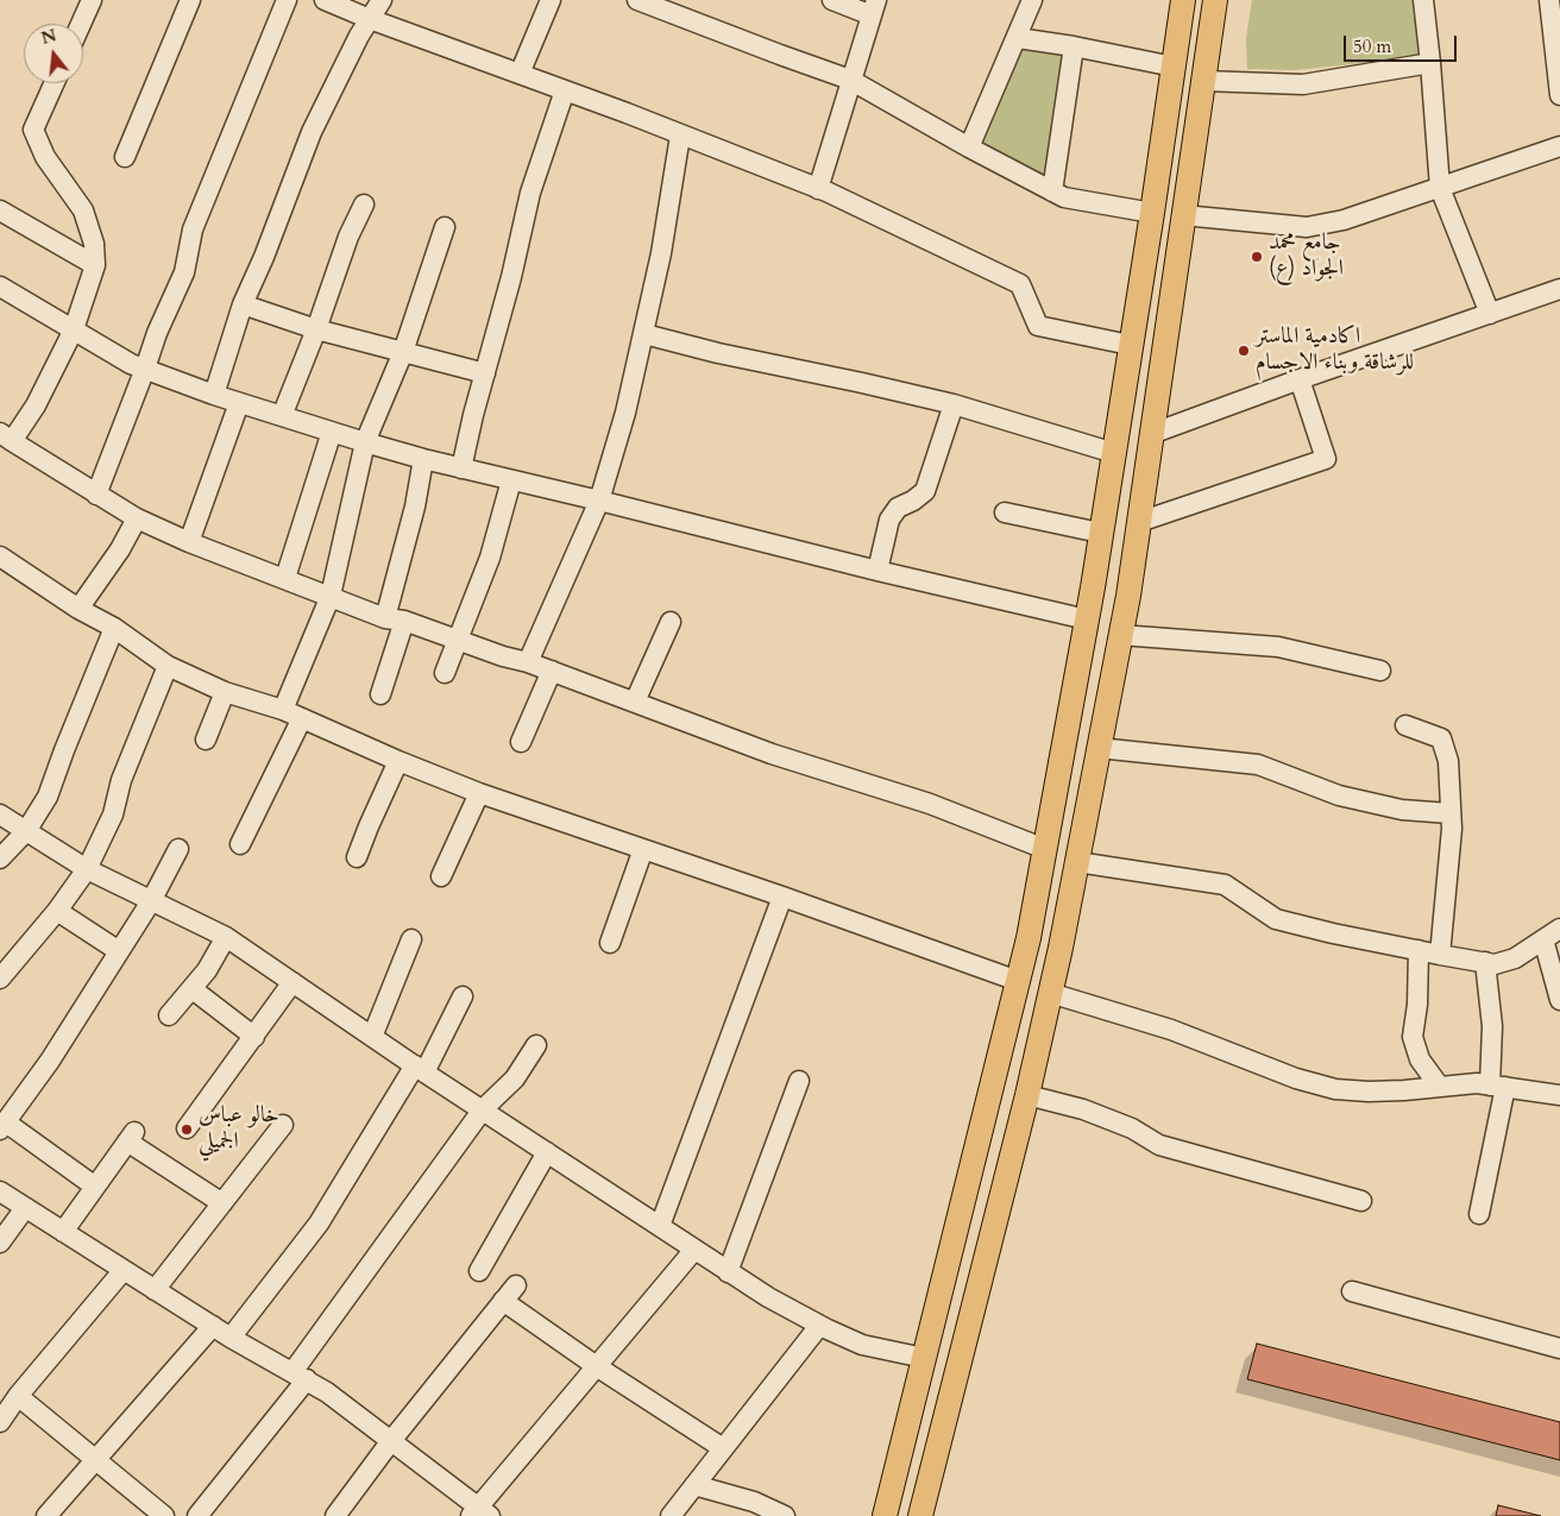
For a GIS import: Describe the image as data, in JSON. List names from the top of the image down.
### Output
{
  "places": ["جامع محمد الجواد (ع)", "اكادمية الماستر للرشاقة وبناء الاجسام", "خالو عباس الجميلي"],
  "scale_bar": "50 m",
  "north": "top"
}
